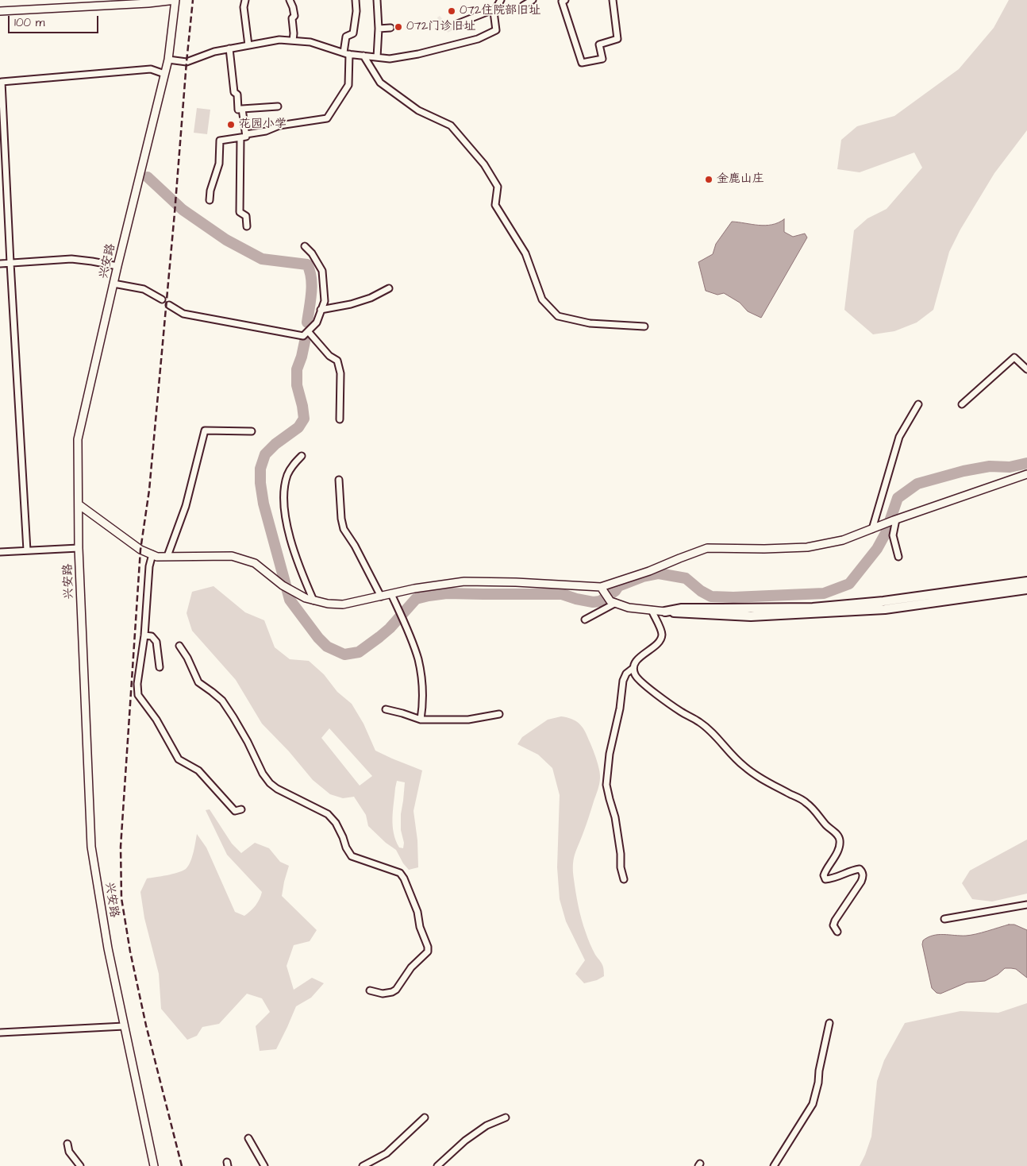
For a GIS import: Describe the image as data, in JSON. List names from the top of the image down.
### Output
{
  "streets": {
    "street": ["兴安路"]
  },
  "places": [
    "072住院部旧址",
    "072门诊旧址",
    "花园小学",
    "金鹿山庄"
  ],
  "scale_bar": "100 m"
}
